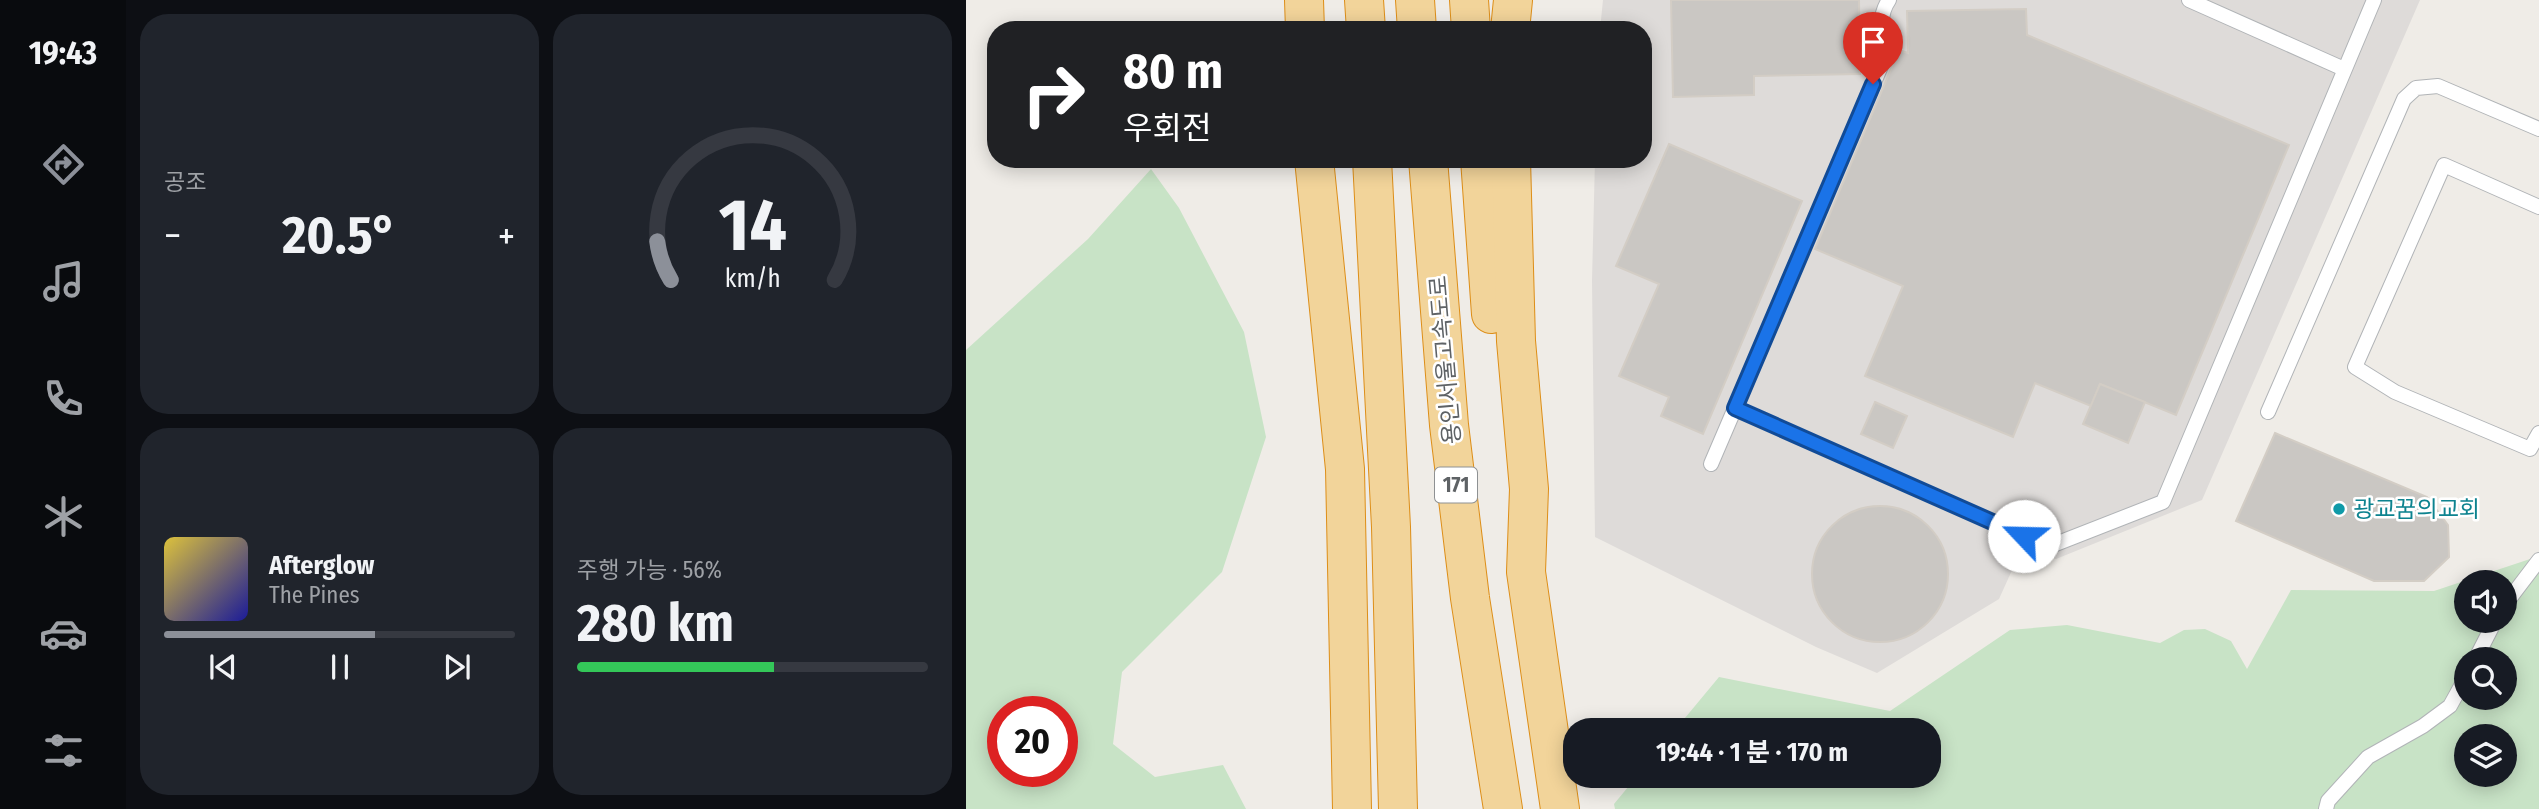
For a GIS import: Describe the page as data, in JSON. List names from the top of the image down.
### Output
{
  "streets": {
    "highway": ["용인서울고속도로", "171"]
  },
  "places": ["광교꿈의교회"],
  "page": {
    "tabs": "19:43",
    "tile": [
      "공조",
      ["주행 가능 · 56%", "280 km"]
    ],
    "turn": ["80 m", "우회전"],
    "heat": ["−", "20.5°", "+"],
    "song": ["Afterglow", "The Pines"],
    "limit": "20",
    "trip": "19:44 · 1 분 · 170 m",
    "gauge": ["14", "km/h"]
  }
}
